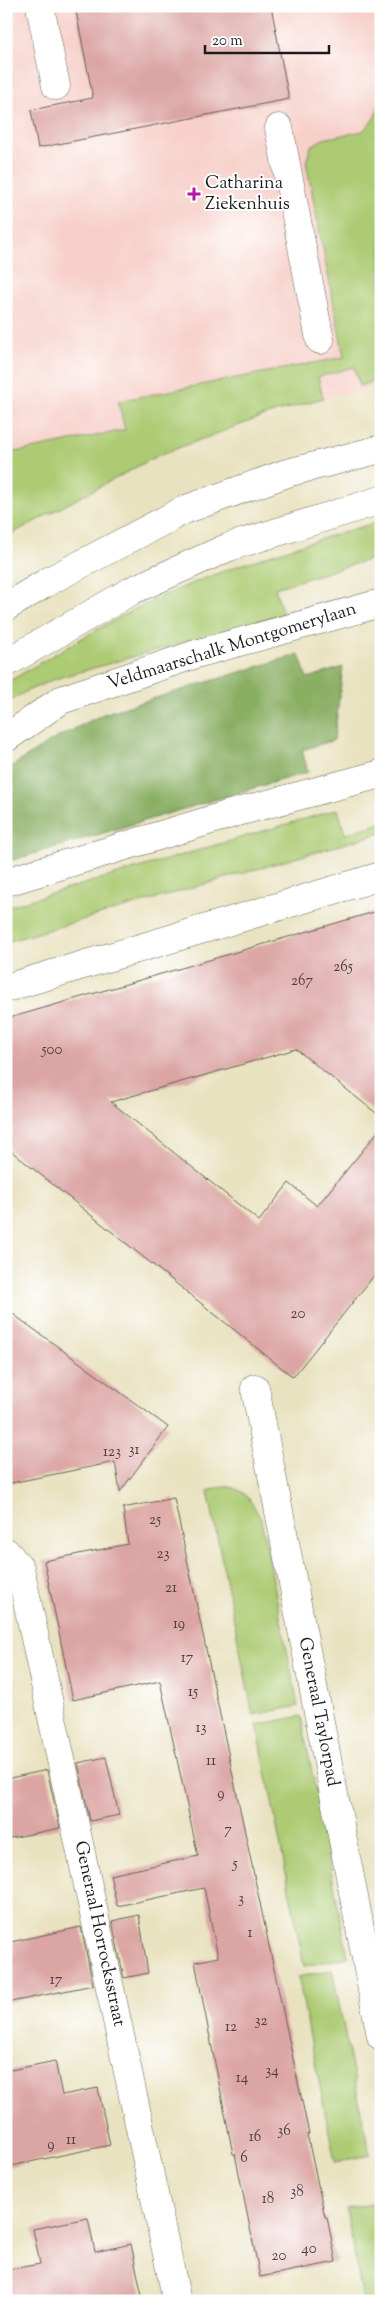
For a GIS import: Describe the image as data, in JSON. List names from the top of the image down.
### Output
{
  "streets": {
    "street": ["Veldmaarschalk Montgomerylaan", "Generaal Taylorpad", "Generaal Horrocksstraat"]
  },
  "places": {
    "health": ["Catharina Ziekenhuis"]
  },
  "house_numbers": [
    "265",
    "267",
    "500",
    "20",
    "31",
    "123",
    "25",
    "23",
    "21",
    "19",
    "17",
    "15",
    "13",
    "11",
    "9",
    "7",
    "5",
    "3",
    "1",
    "17",
    "32",
    "12",
    "34",
    "14",
    "36",
    "16",
    "11",
    "9",
    "6",
    "38",
    "18",
    "40",
    "20"
  ],
  "scale_bar": "20 m"
}
